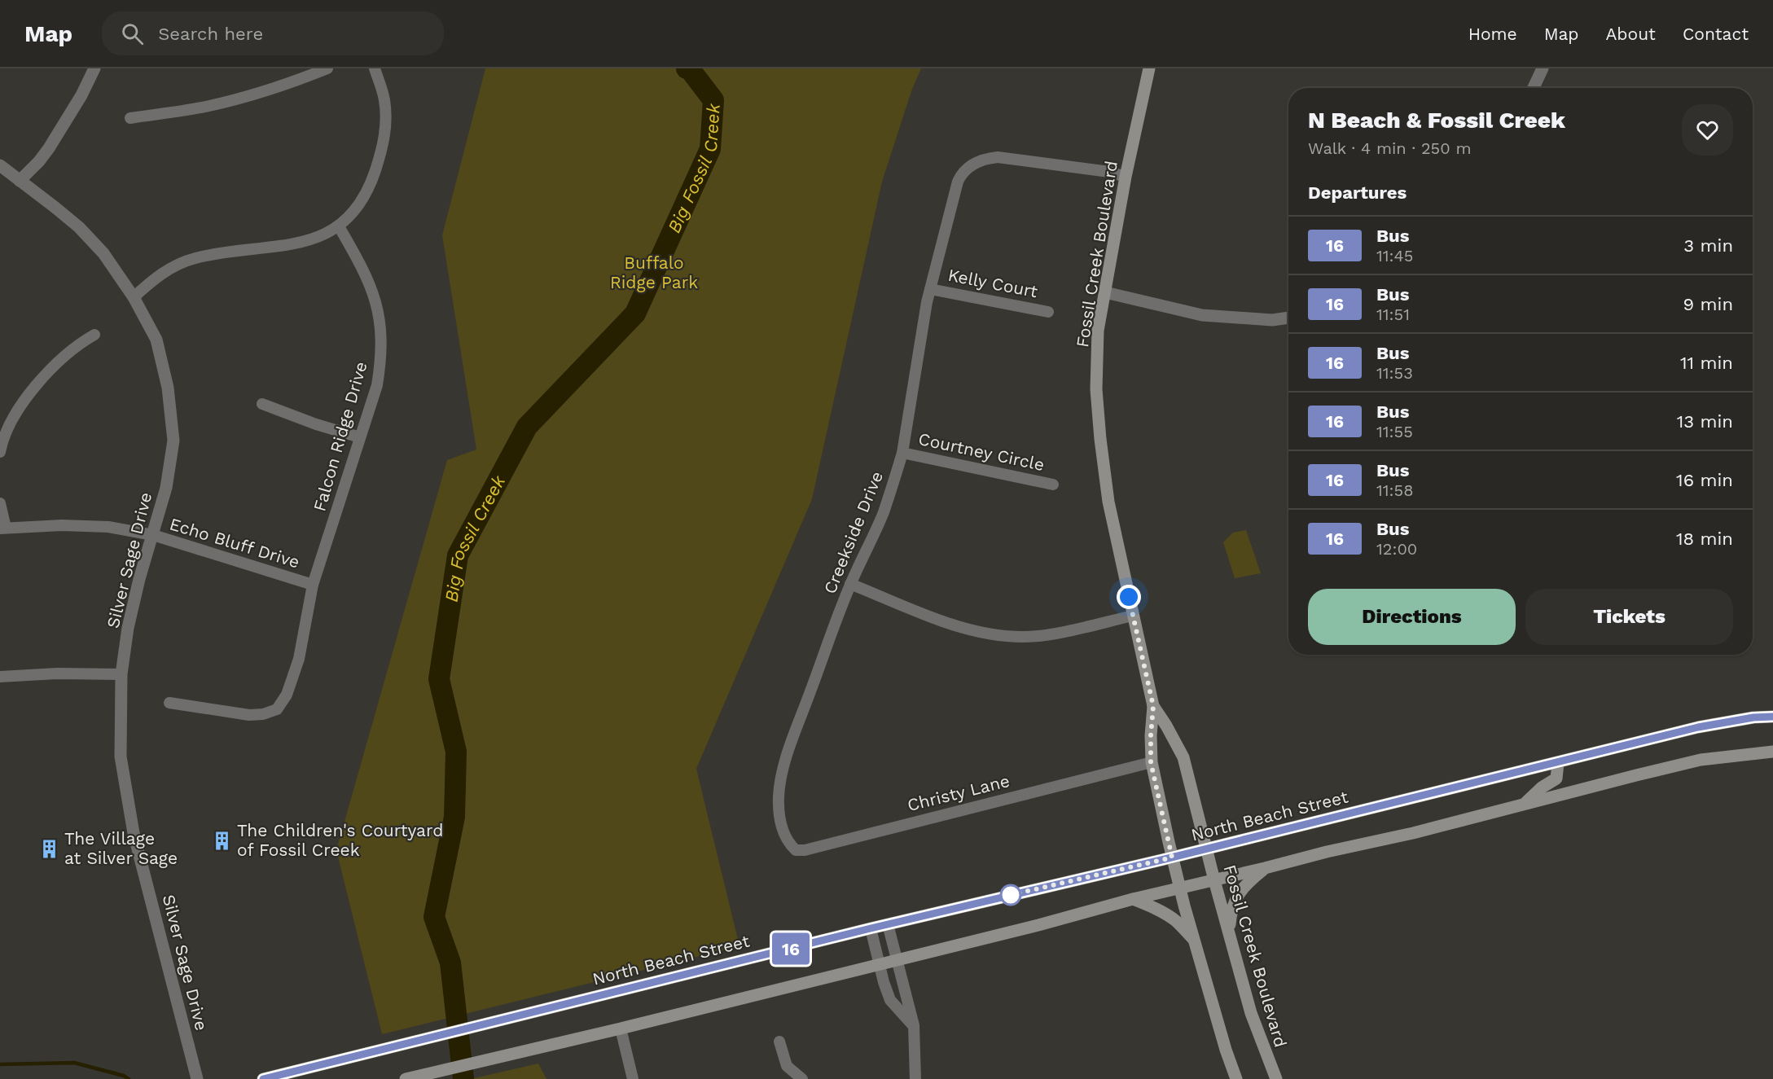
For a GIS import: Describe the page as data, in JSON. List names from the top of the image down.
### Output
{
  "streets": {
    "main road": ["Fossil Creek Boulevard", "North Beach Street"],
    "street": [
      "Kelly Court",
      "Falcon Ridge Drive",
      "Courtney Circle",
      "Creekside Drive",
      "Echo Bluff Drive",
      "Silver Sage Drive",
      "Christy Lane"
    ]
  },
  "crossings": [
    ["Fossil Creek Boulevard", "Creekside Drive"],
    ["Fossil Creek Boulevard", "Christy Lane"],
    ["Fossil Creek Boulevard", "North Beach Street"],
    ["Kelly Court", "Creekside Drive"],
    ["Falcon Ridge Drive", "Echo Bluff Drive"],
    ["Courtney Circle", "Creekside Drive"],
    ["Creekside Drive", "Christy Lane"],
    ["Echo Bluff Drive", "Silver Sage Drive"]
  ],
  "water": ["Big Fossil Creek"],
  "parks": ["Buffalo Ridge Park"],
  "places": {
    "building": ["The Children's Courtyard of Fossil Creek", "The Village at Silver Sage"]
  },
  "lines": ["bus line 16"],
  "page": {
    "header": "Map",
    "search": "Search here",
    "nav": [
      "Home",
      "Map",
      "About",
      "Contact"
    ],
    "on_map": "16",
    "heading": [
      ["N Beach & Fossil Creek", "Walk · 4 min · 250 m"],
      "Departures"
    ],
    "list": [
      {
        "mark": "16",
        "name": "Bus",
        "note": "11:45",
        "value": "3 min"
      },
      {
        "mark": "16",
        "name": "Bus",
        "note": "11:51",
        "value": "9 min"
      },
      {
        "mark": "16",
        "name": "Bus",
        "note": "11:53",
        "value": "11 min"
      },
      {
        "mark": "16",
        "name": "Bus",
        "note": "11:55",
        "value": "13 min"
      },
      {
        "mark": "16",
        "name": "Bus",
        "note": "11:58",
        "value": "16 min"
      },
      {
        "mark": "16",
        "name": "Bus",
        "note": "12:00",
        "value": "18 min"
      }
    ],
    "buttons": ["Directions", "Tickets"]
  }
}
